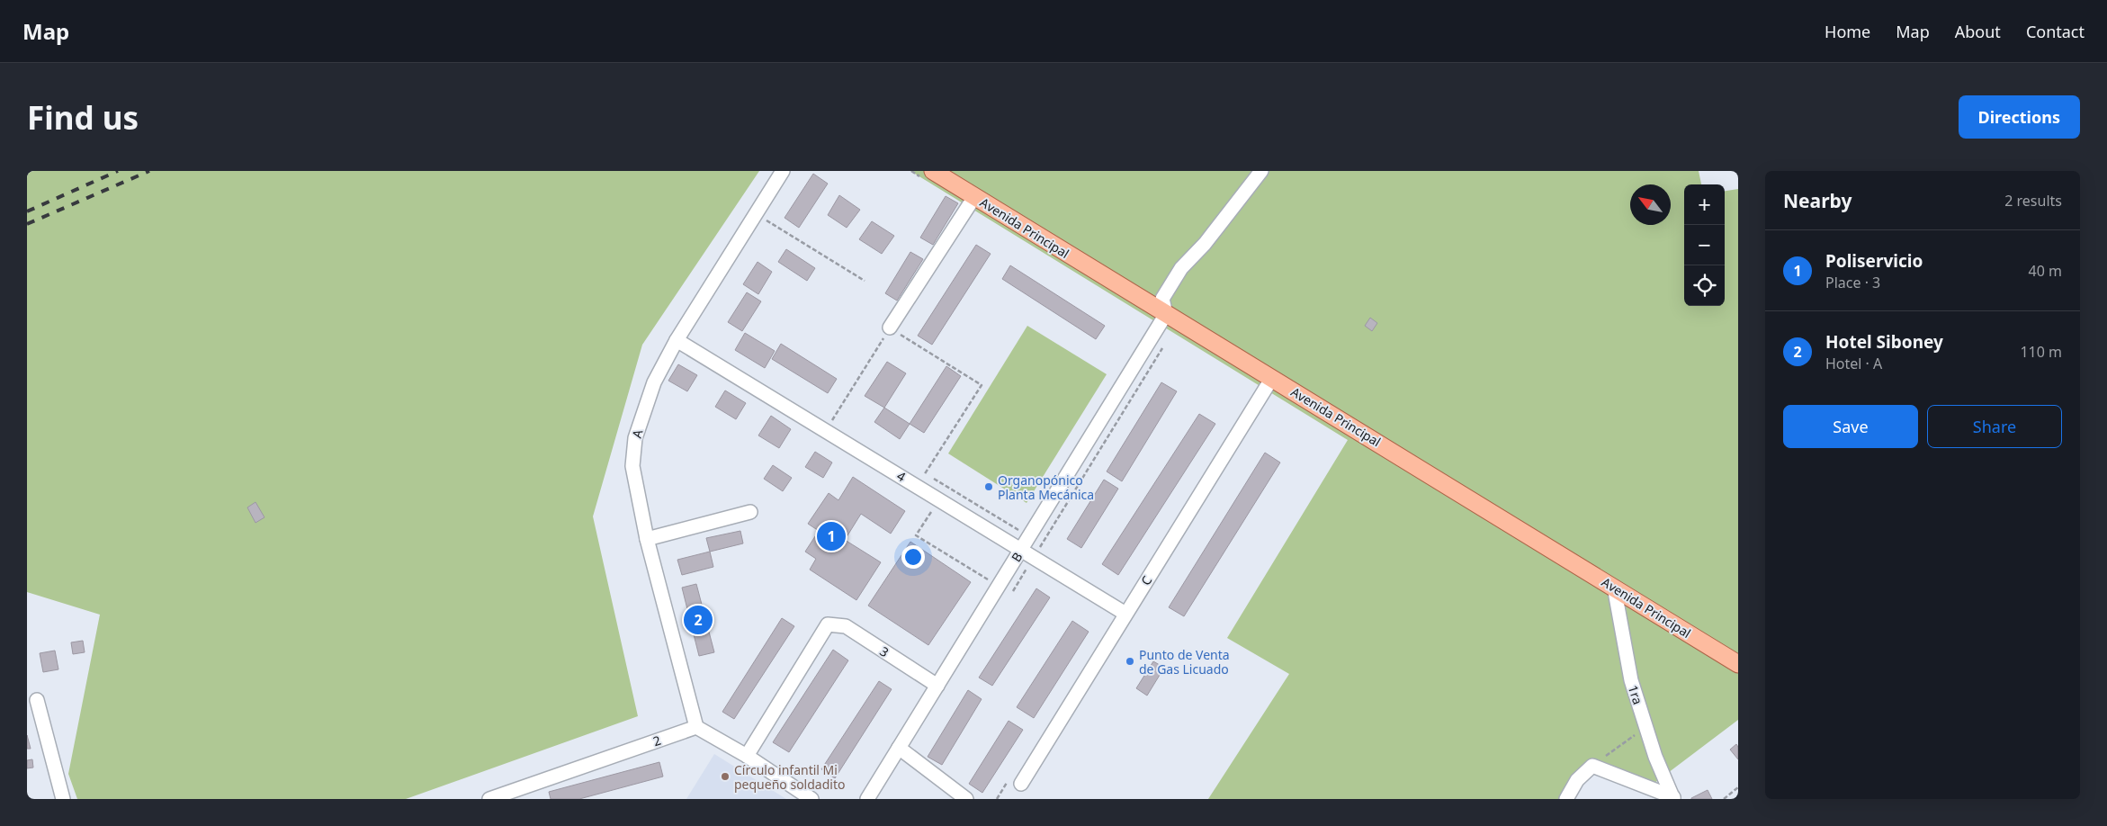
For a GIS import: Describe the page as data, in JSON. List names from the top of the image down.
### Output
{
  "streets": {
    "main road": ["Avenida Principal"],
    "street": [
      "A",
      "4",
      "B",
      "C",
      "3",
      "1ra",
      "2"
    ]
  },
  "crossings": [
    ["Avenida Principal", "B"],
    ["Avenida Principal", "C"],
    ["Avenida Principal", "1ra"],
    ["A", "4"],
    ["A", "2"],
    ["4", "B"],
    ["4", "C"],
    ["B", "3"]
  ],
  "places": ["Organopónico Planta Mecánica", "Punto de Venta de Gas Licuado", "Círculo infantil Mi pequeño soldadito"],
  "north": "top left",
  "page": {
    "header": "Map",
    "nav": [
      "Home",
      "Map",
      "About",
      "Contact"
    ],
    "buttons": [
      "Directions",
      ["Save", "Share"]
    ],
    "title": "Find us",
    "heading": ["Nearby", "2 results"],
    "map_buttons": ["+", "−"],
    "list": [
      {
        "mark": "1",
        "name": "Poliservicio",
        "note": "Place · 3",
        "value": "40 m"
      },
      {
        "mark": "2",
        "name": "Hotel Siboney",
        "note": "Hotel · A",
        "value": "110 m"
      }
    ],
    "pins": ["1", "2"]
  }
}
